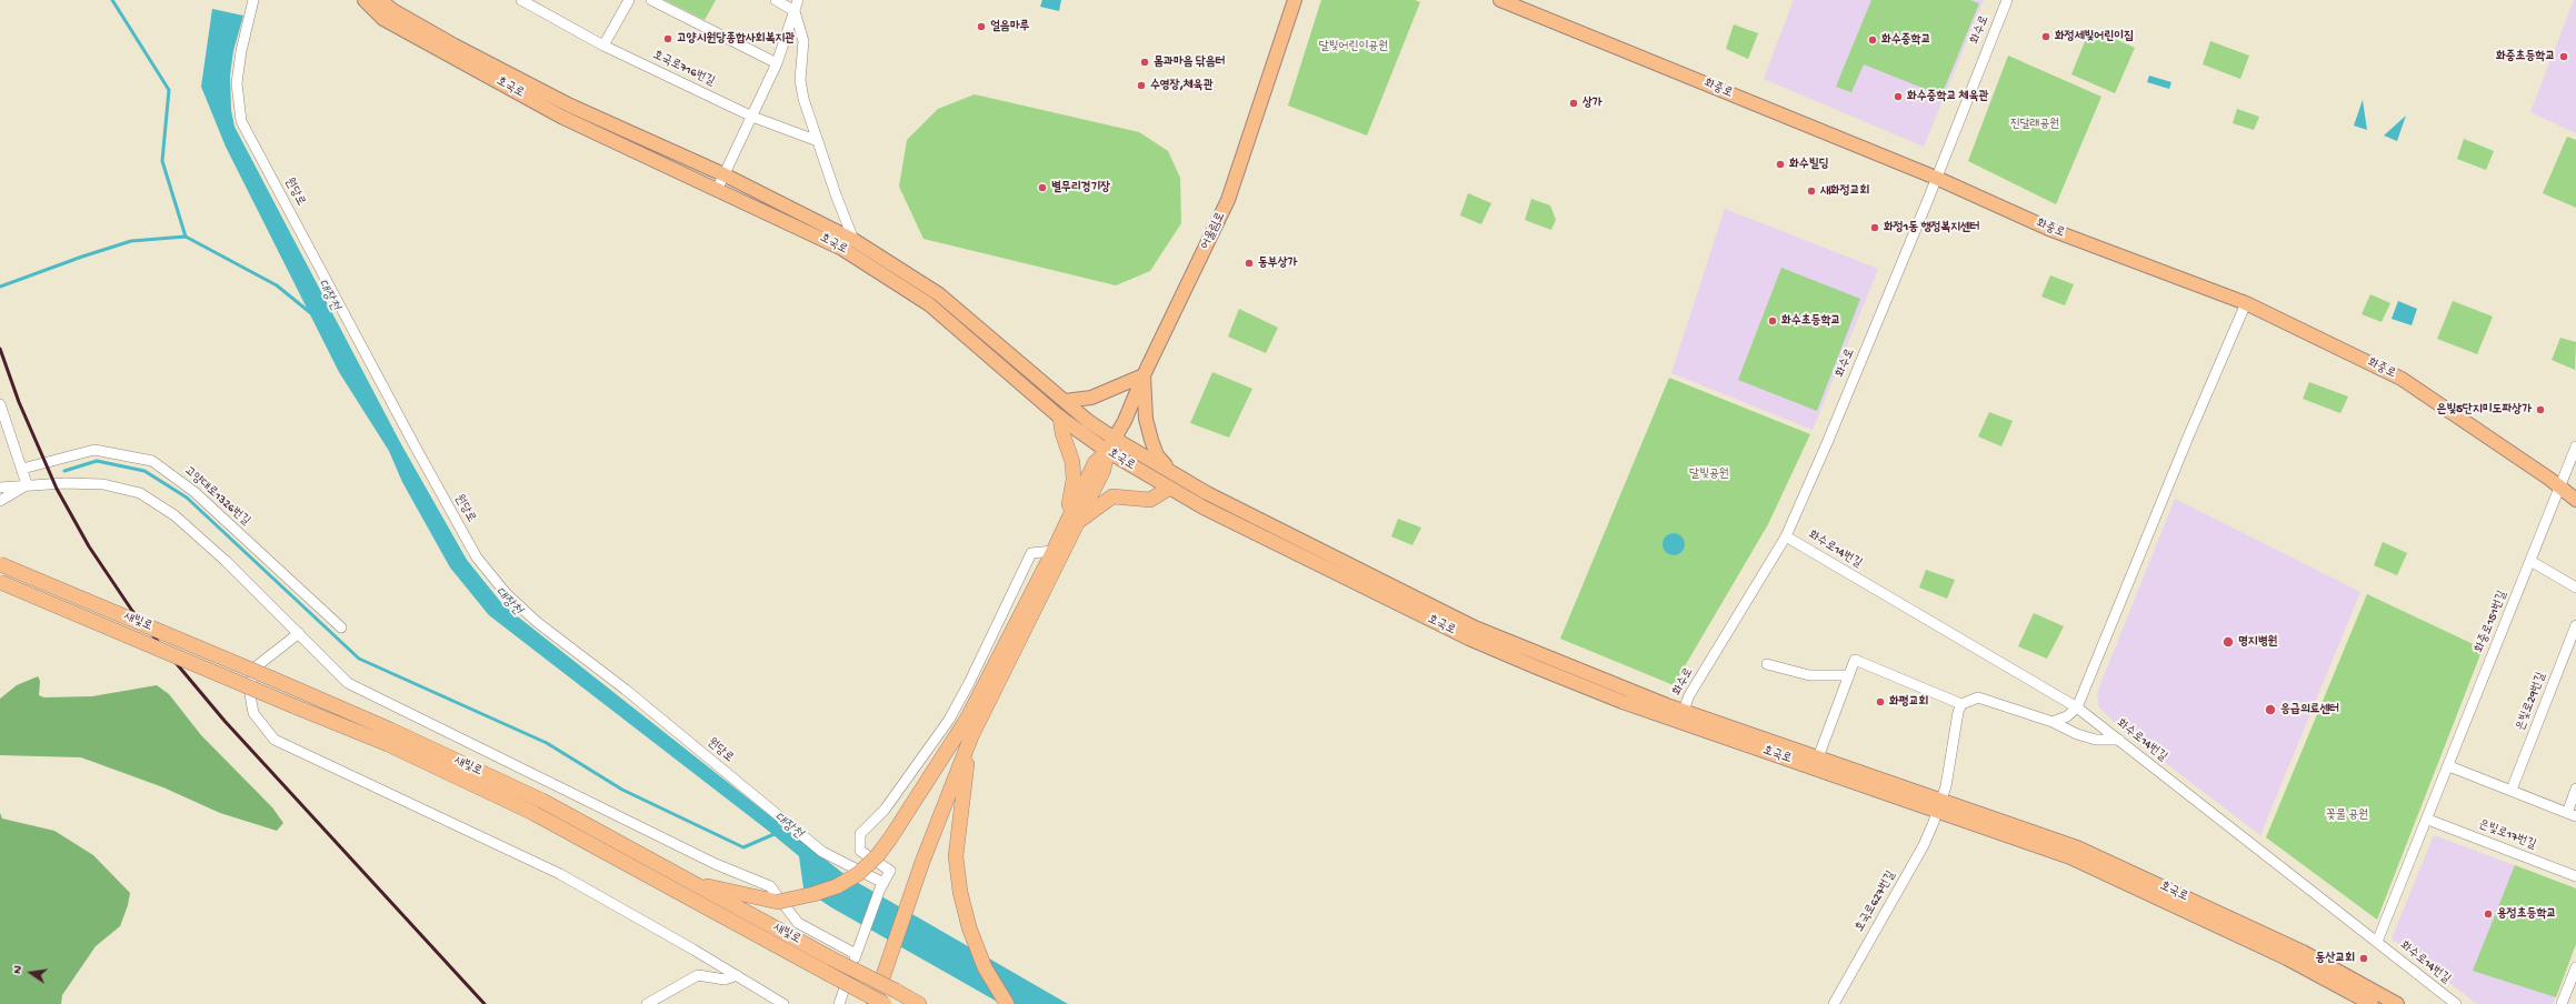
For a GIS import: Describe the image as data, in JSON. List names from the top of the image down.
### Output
{
  "streets": {
    "highway": ["새빛로"],
    "main road": ["호국로", "화중로", "어울림로"],
    "street": [
      "화수로",
      "호국로716번길",
      "원당로",
      "고양대로1326번길",
      "화수로14번길",
      "화중로151번길",
      "은빛로29번길",
      "은빛로17번길",
      "호국로627번길"
    ]
  },
  "crossings": [
    ["화수로", "호국로"],
    ["화수로", "화중로"],
    ["화수로", "화수로14번길"],
    ["호국로", "어울림로"],
    ["호국로", "호국로627번길"],
    ["화중로", "화중로151번길"],
    ["화수로14번길", "화중로151번길"],
    ["화중로151번길", "은빛로17번길"]
  ],
  "water": ["대장천"],
  "parks": [
    "달빛어린이공원",
    "진달래공원",
    "달빛공원",
    "꽃물 공원"
  ],
  "places": [
    "얼음마루",
    "화정세빛어린이집",
    "고양시원당종합사회복지관",
    "화수중학교",
    "화중초등학교",
    "몸과마음 닦음터",
    "수영장,체육관",
    "화수중학교 체육관",
    "상가",
    "화수빌딩",
    "별무리경기장",
    "새화정교회",
    "화정1동 행정복지센터",
    "동부상가",
    "화수초등학교",
    "은빛5단지미도파상가",
    "명지병원",
    "화평교회",
    "응급의료센터",
    "용정초등학교",
    "동산교회"
  ],
  "north": "left"
}
